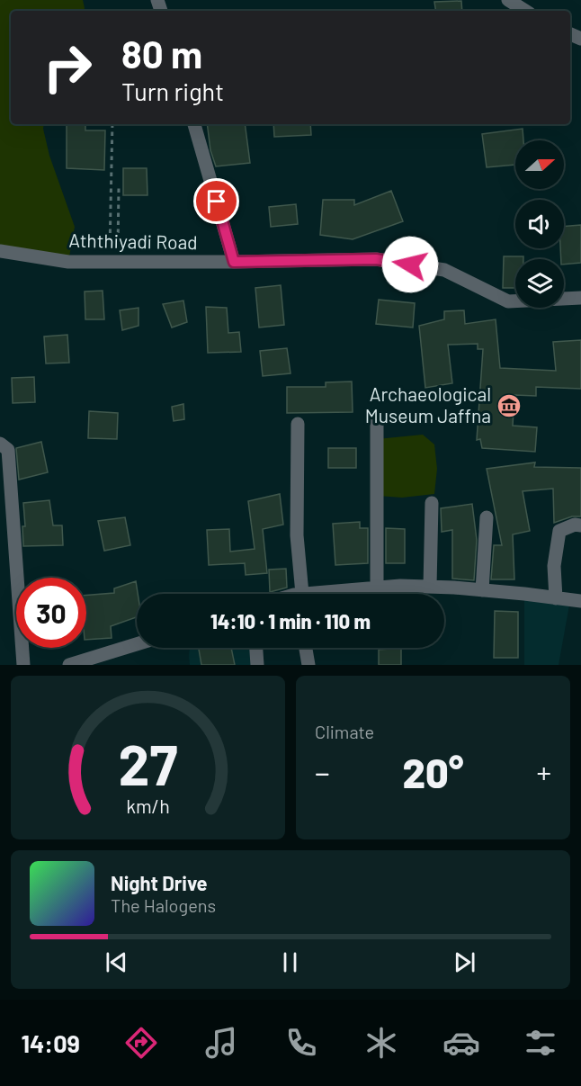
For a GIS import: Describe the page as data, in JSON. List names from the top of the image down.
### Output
{
  "streets": {
    "street": ["Aththiyadi Road"]
  },
  "places": {
    "museum": ["Archaeological Museum Jaffna"]
  },
  "north": "right",
  "page": {
    "turn": ["80 m", "Turn right"],
    "limit": "30",
    "trip": "14:10 · 1 min · 110 m",
    "tile": "Climate",
    "heat": ["−", "20°", "+"],
    "song": ["Night Drive", "The Halogens"],
    "tabs": "14:09",
    "gauge": ["27", "km/h"]
  }
}
